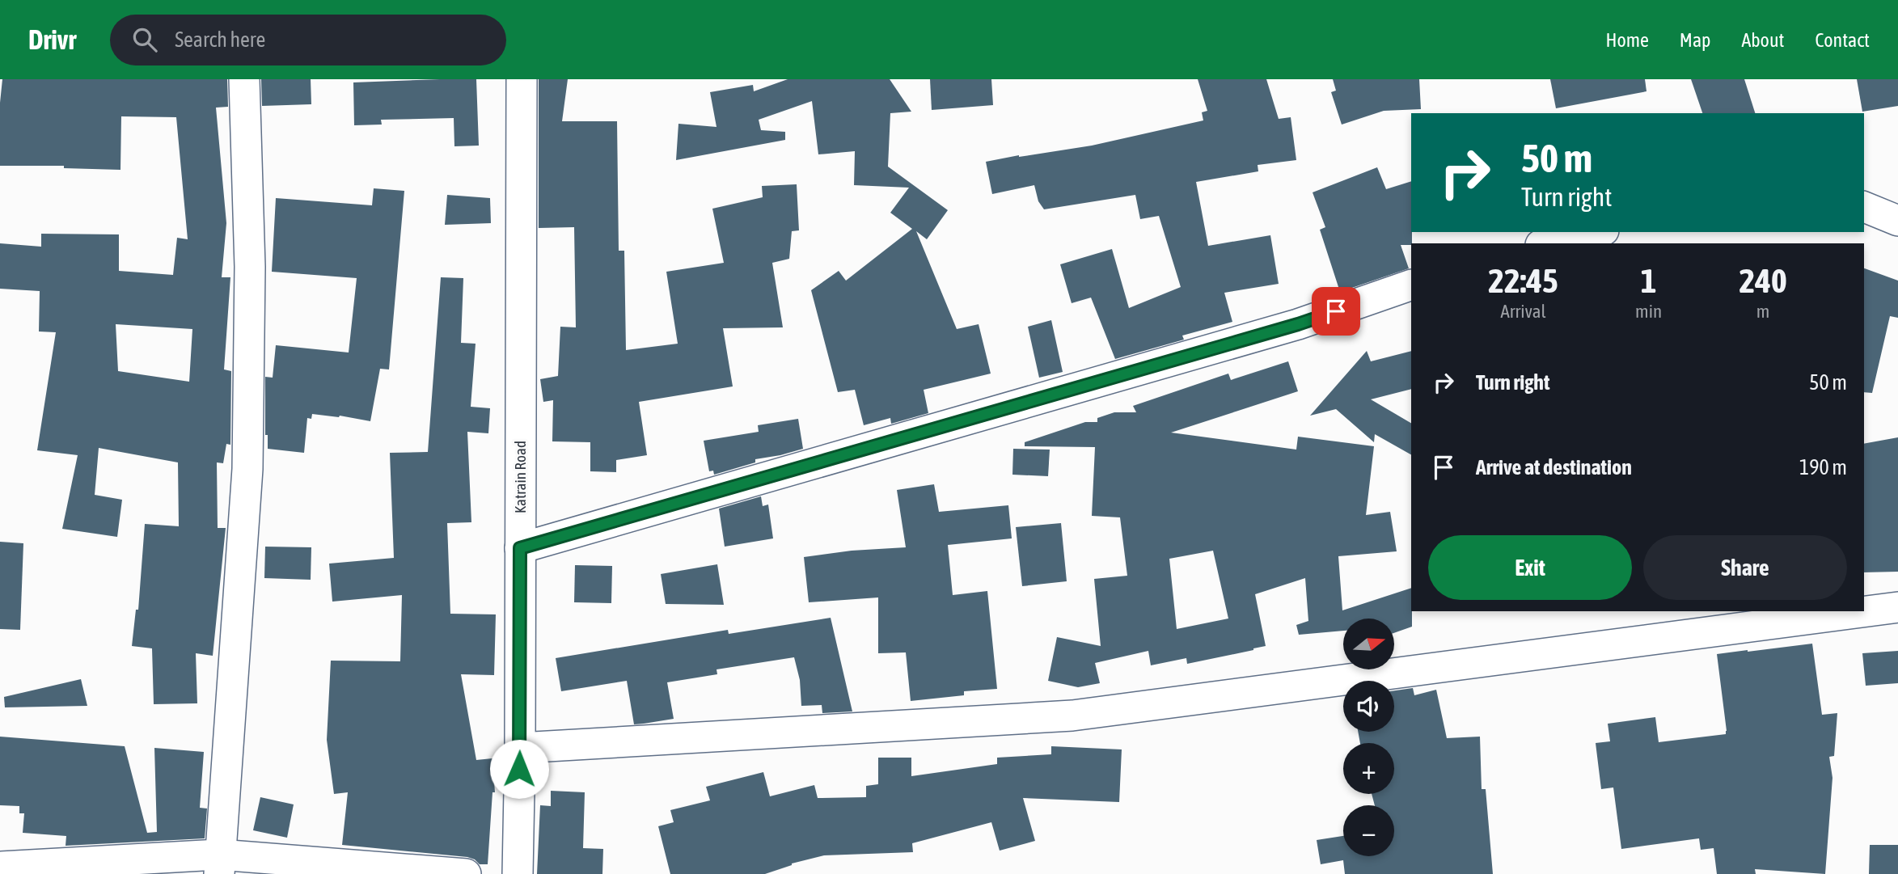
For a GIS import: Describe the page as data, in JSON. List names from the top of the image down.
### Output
{
  "streets": {
    "street": ["Katrain Road"]
  },
  "north": "right",
  "page": {
    "header": "Drivr",
    "search": "Search here",
    "nav": [
      "Home",
      "Map",
      "About",
      "Contact"
    ],
    "turn": ["50 m", "Turn right"],
    "eta": [
      "22:45",
      "Arrival",
      "1",
      "min",
      "240",
      "m"
    ],
    "list": [
      {
        "name": "Turn right",
        "value": "50 m"
      },
      {
        "name": "Arrive at destination",
        "value": "190 m"
      }
    ],
    "buttons": ["Exit", "Share"],
    "map_buttons": ["+", "−"]
  }
}
